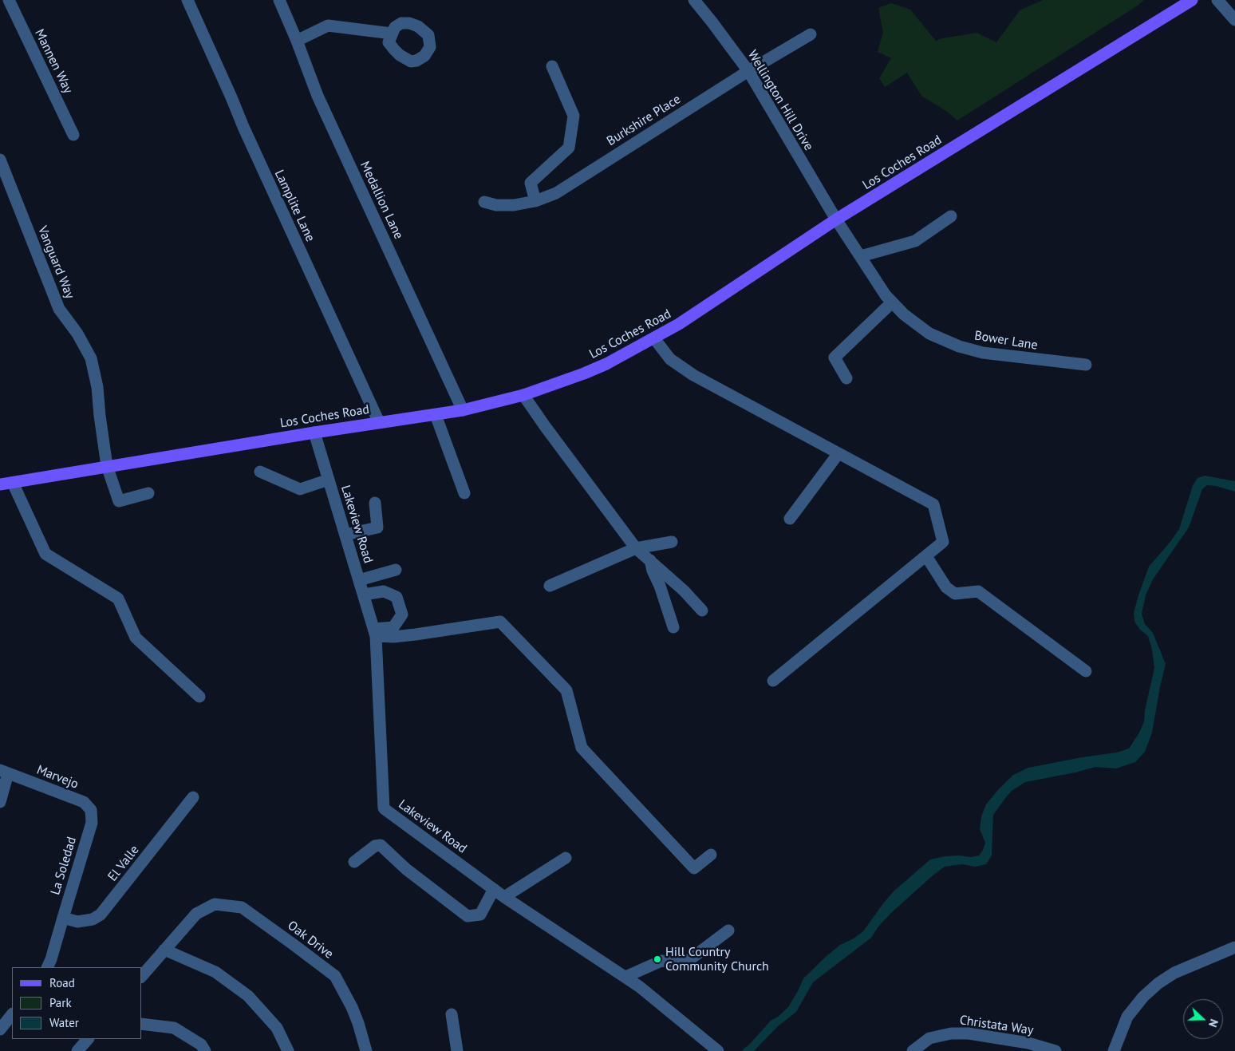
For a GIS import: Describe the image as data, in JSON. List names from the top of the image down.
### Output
{
  "streets": {
    "main road": ["Los Coches Road"],
    "street": [
      "Mannen Way",
      "Wellington Hill Drive",
      "Burkshire Place",
      "Medallion Lane",
      "Lamplite Lane",
      "Vanguard Way",
      "Bower Lane",
      "Lakeview Road",
      "Marvejo",
      "El Valle",
      "La Soledad",
      "Oak Drive",
      "Christata Way"
    ]
  },
  "crossings": [
    ["Wellington Hill Drive", "Burkshire Place"],
    ["Wellington Hill Drive", "Los Coches Road"],
    ["Wellington Hill Drive", "Bower Lane"],
    ["Los Coches Road", "Medallion Lane"],
    ["Los Coches Road", "Lamplite Lane"],
    ["Los Coches Road", "Vanguard Way"],
    ["Los Coches Road", "Bower Lane"],
    ["Los Coches Road", "Lakeview Road"],
    ["Marvejo", "La Soledad"],
    ["El Valle", "La Soledad"]
  ],
  "places": ["Hill Country Community Church"],
  "legend": ["Road", "Park", "Water"],
  "north": "right"
}
